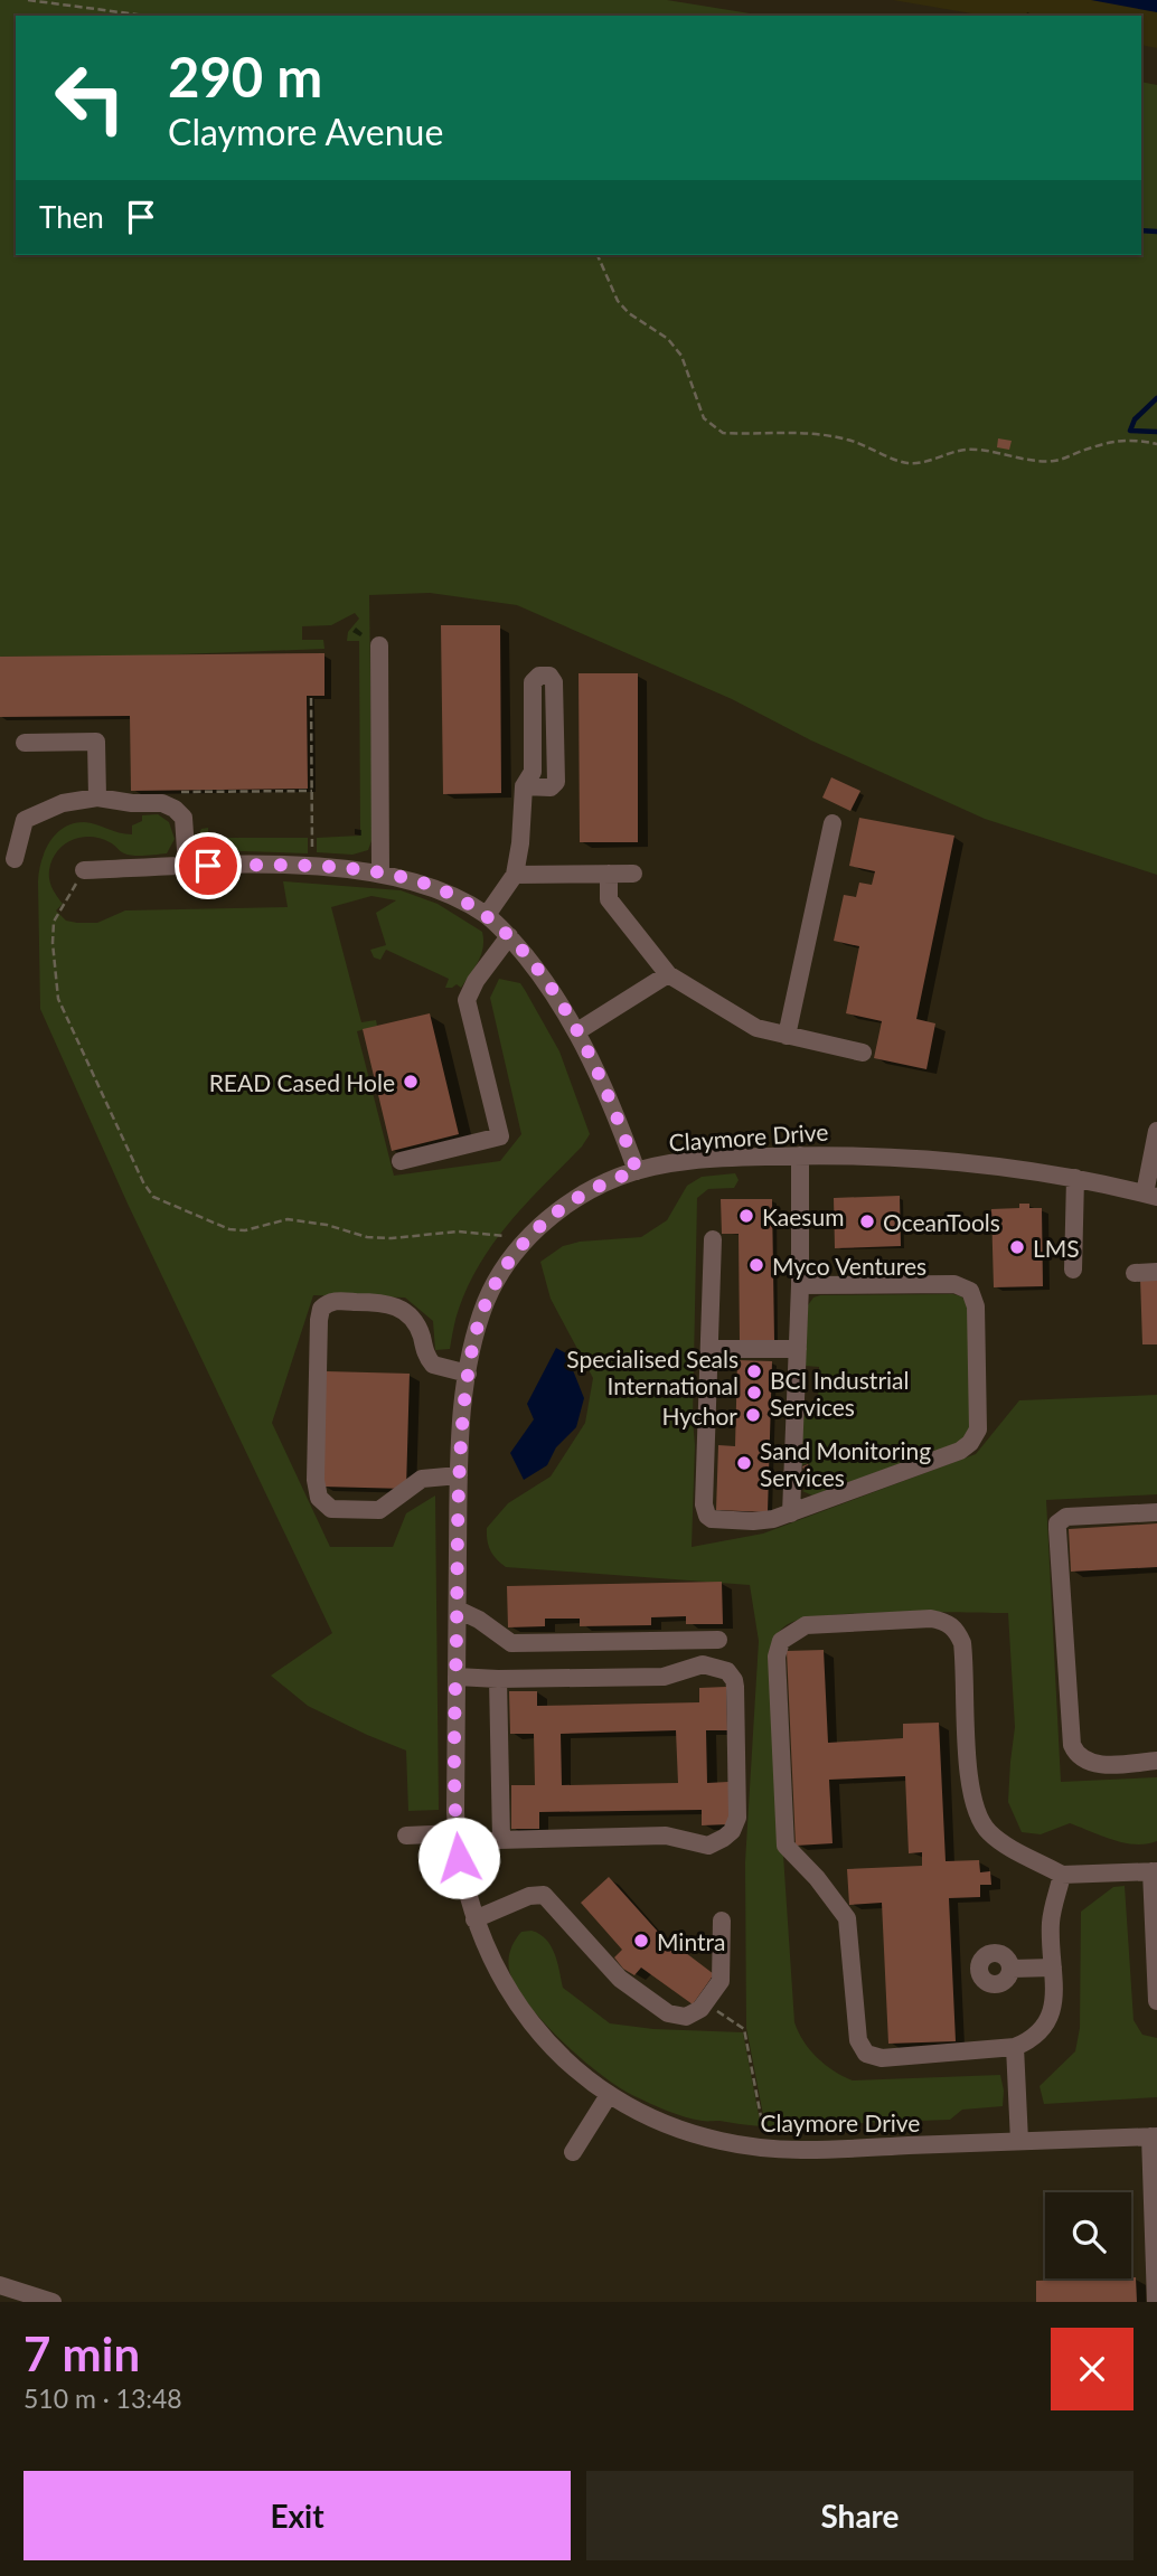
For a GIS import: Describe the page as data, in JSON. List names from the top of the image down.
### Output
{
  "streets": {
    "street": ["Claymore Drive"]
  },
  "places": [
    "READ Cased Hole",
    "Kaesum",
    "OceanTools",
    "LMS",
    "Myco Ventures",
    "Specialised Seals International",
    "BCI Industrial Services",
    "Hychor",
    "Sand Monitoring Services",
    "Mintra"
  ],
  "page": {
    "turn": ["290 m", "Claymore Avenue"],
    "then": "Then",
    "heading": ["7 min", "510 m · 13:48"],
    "buttons": ["Exit", "Share"]
  }
}
